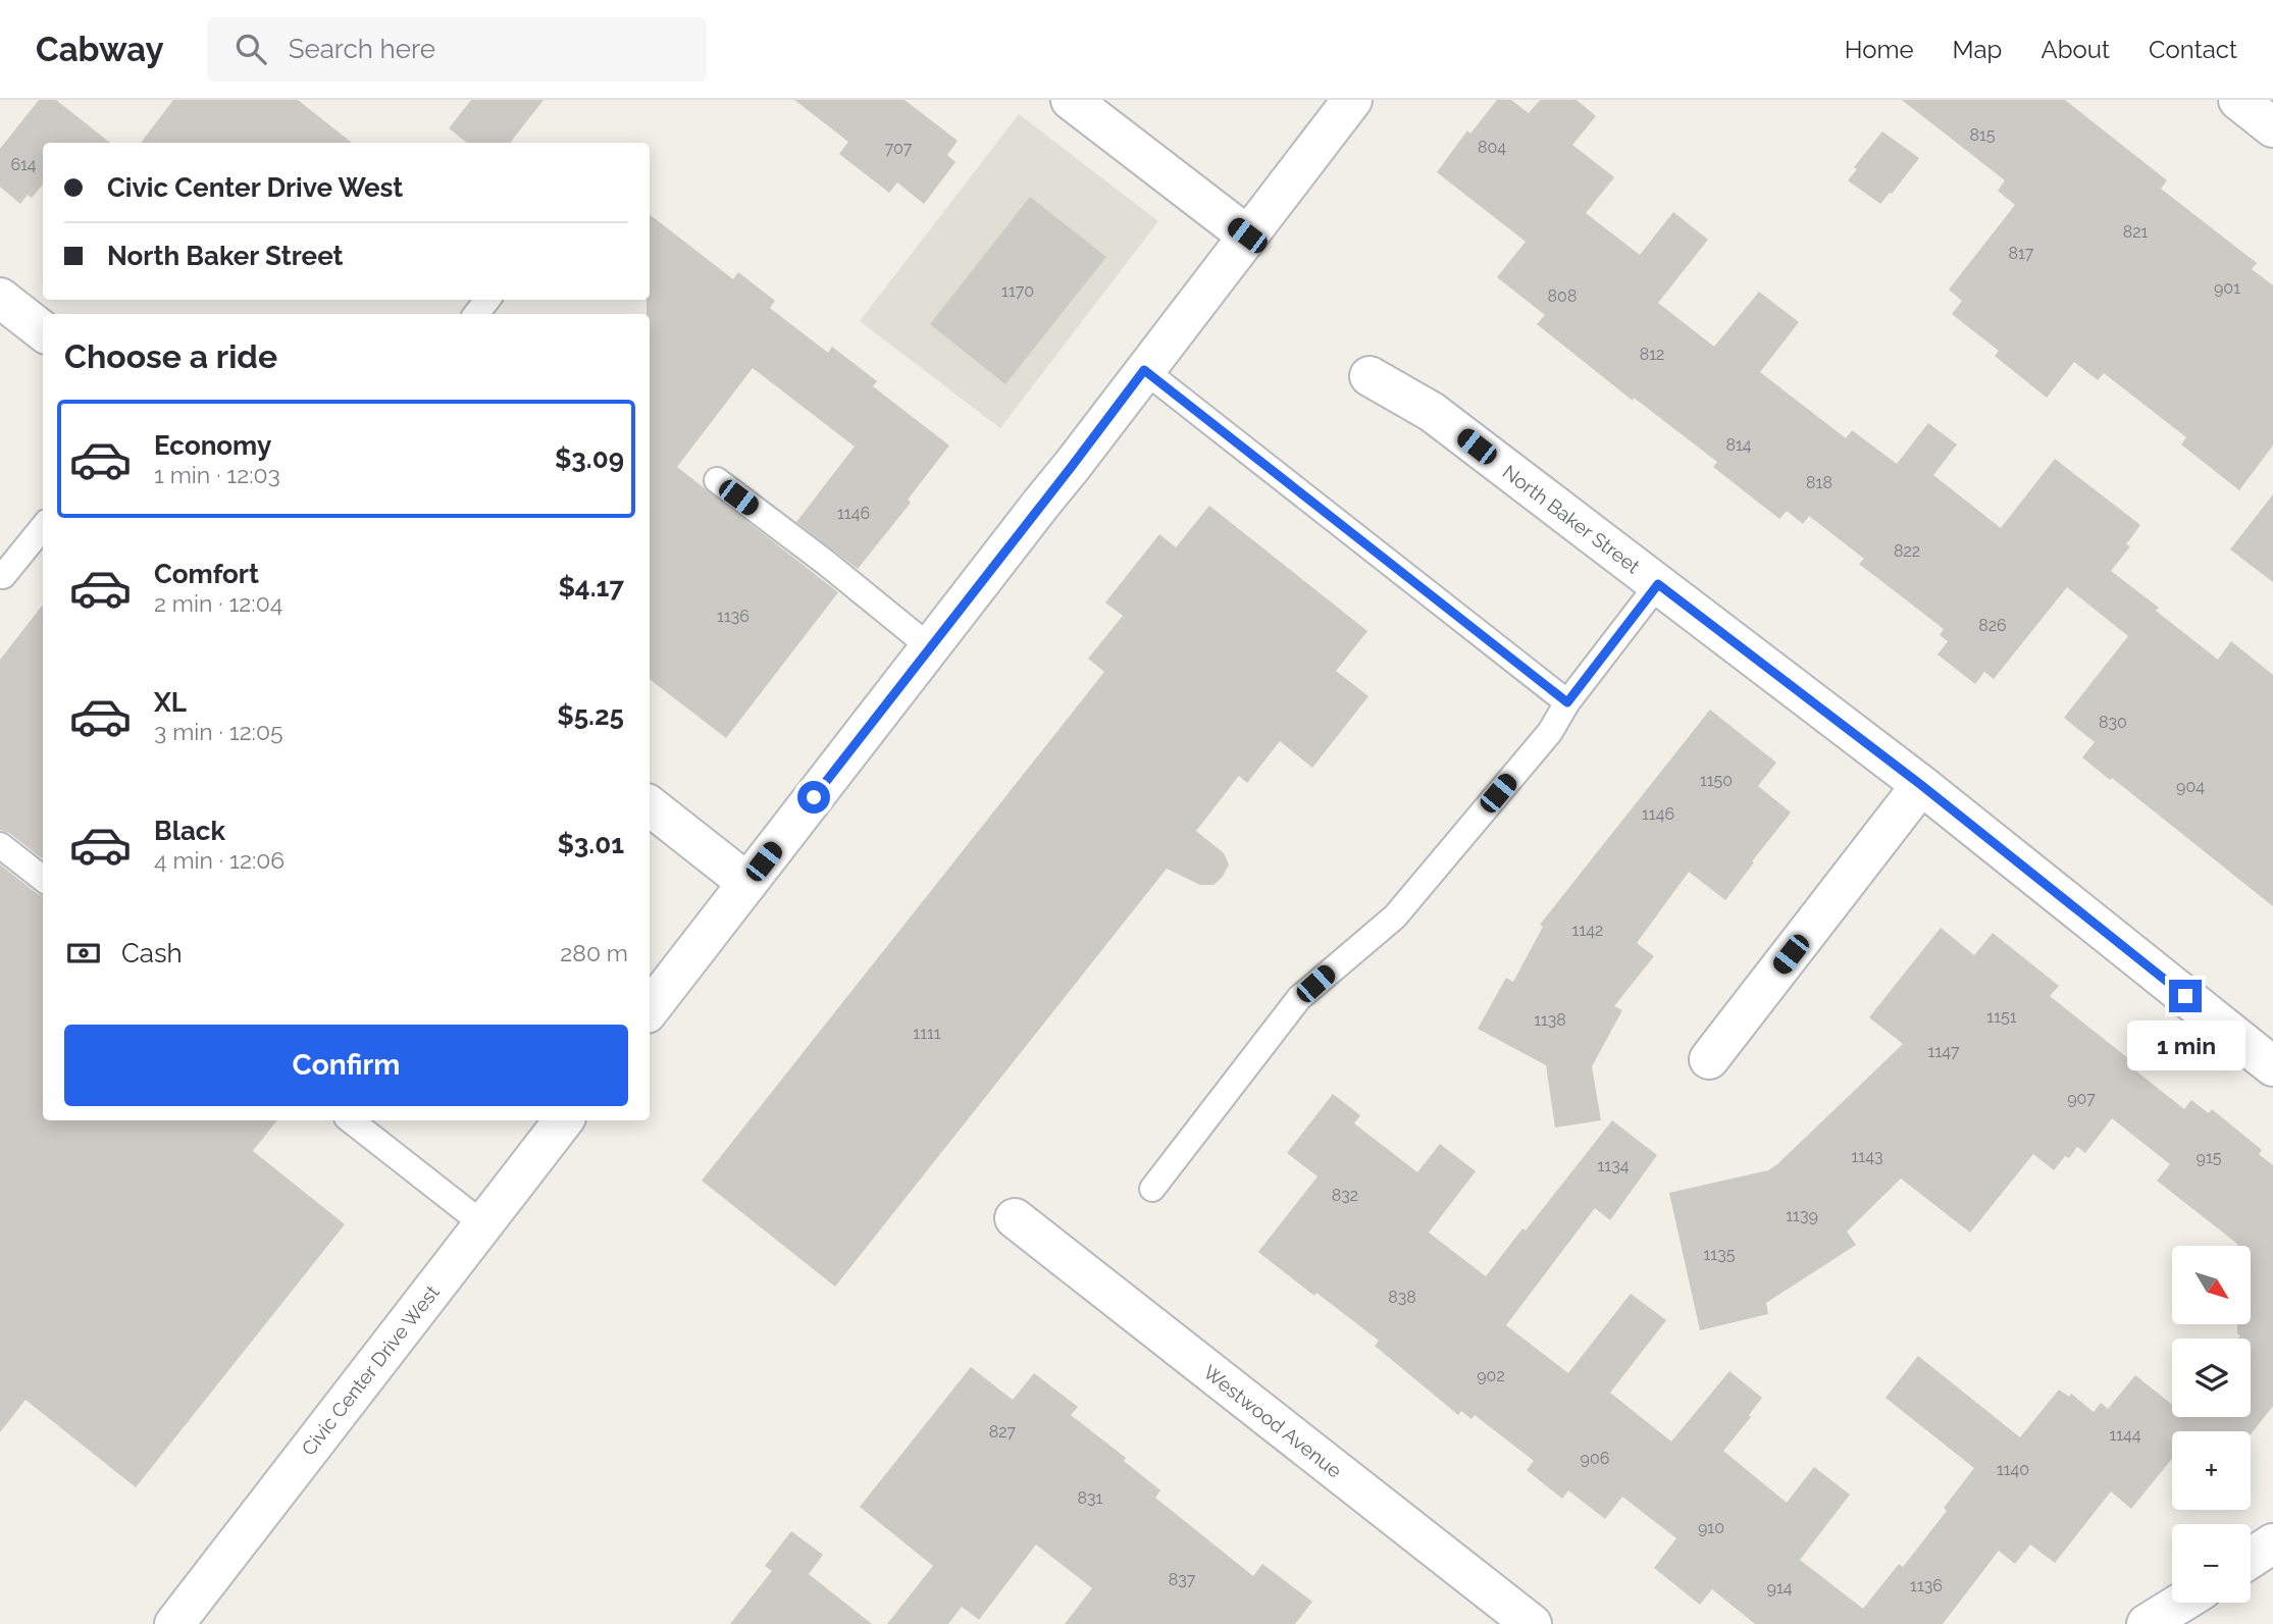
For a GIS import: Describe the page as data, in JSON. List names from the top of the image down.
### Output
{
  "streets": {
    "street": ["North Baker Street", "Civic Center Drive West", "Westwood Avenue"]
  },
  "house_numbers": [
    "815",
    "804",
    "707",
    "614",
    "821",
    "817",
    "901",
    "1170",
    "808",
    "812",
    "814",
    "818",
    "1146",
    "822",
    "1136",
    "826",
    "830",
    "1150",
    "904",
    "1146",
    "1142",
    "1151",
    "1138",
    "1111",
    "1147",
    "907",
    "1143",
    "915",
    "1134",
    "832",
    "1139",
    "1135",
    "838",
    "902",
    "827",
    "1144",
    "906",
    "1140",
    "831",
    "910",
    "837",
    "1136",
    "914"
  ],
  "north": "bottom right",
  "page": {
    "header": "Cabway",
    "search": "Search here",
    "nav": [
      "Home",
      "Map",
      "About",
      "Contact"
    ],
    "banner": ["Civic Center Drive West", "North Baker Street"],
    "heading": "Choose a ride",
    "list": [
      {
        "name": "Economy",
        "note": "1 min · 12:03",
        "value": "$3.09"
      },
      {
        "name": "Comfort",
        "note": "2 min · 12:04",
        "value": "$4.17"
      },
      {
        "name": "XL",
        "note": "3 min · 12:05",
        "value": "$5.25"
      },
      {
        "name": "Black",
        "note": "4 min · 12:06",
        "value": "$3.01"
      }
    ],
    "pay": ["Cash", "280 m"],
    "buttons": "Confirm",
    "bubble": "1 min",
    "map_buttons": ["+", "−"]
  }
}
